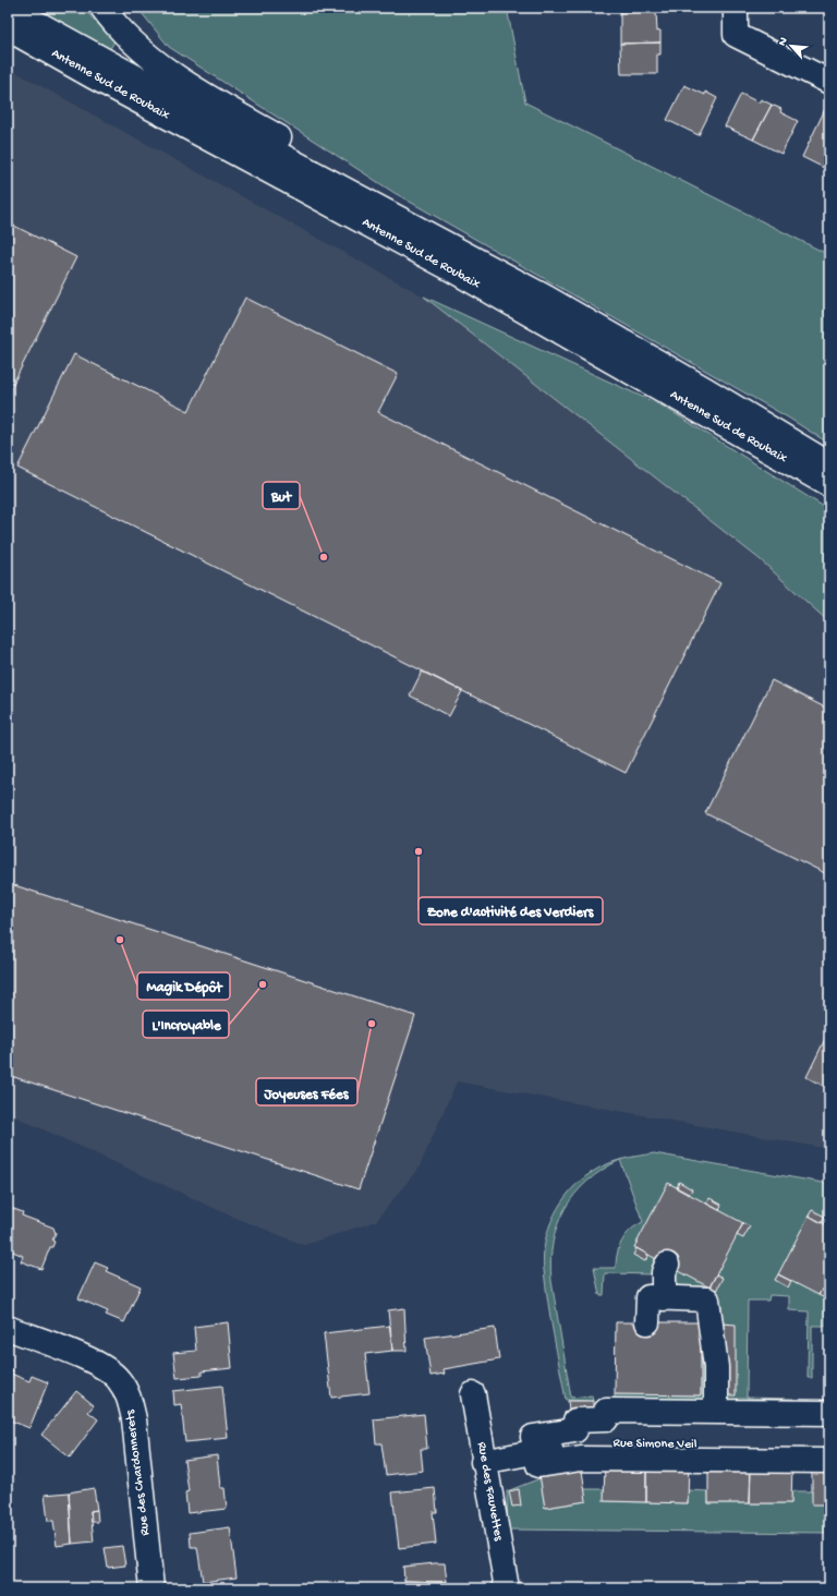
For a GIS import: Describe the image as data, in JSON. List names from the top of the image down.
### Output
{
  "streets": {
    "main road": [
      "Antenne Sud de Roubaix",
      "Rue Simone Veil",
      "Rue des Chardonnerets",
      "Rue des Fauvettes"
    ]
  },
  "crossings": [
    ["Rue Simone Veil", "Rue des Fauvettes"]
  ],
  "places": [
    "But",
    "Zone d'activité des Verdiers",
    "Magik Dépôt",
    "L'Incroyable",
    "Joyeuses Fées"
  ],
  "north": "top left"
}
